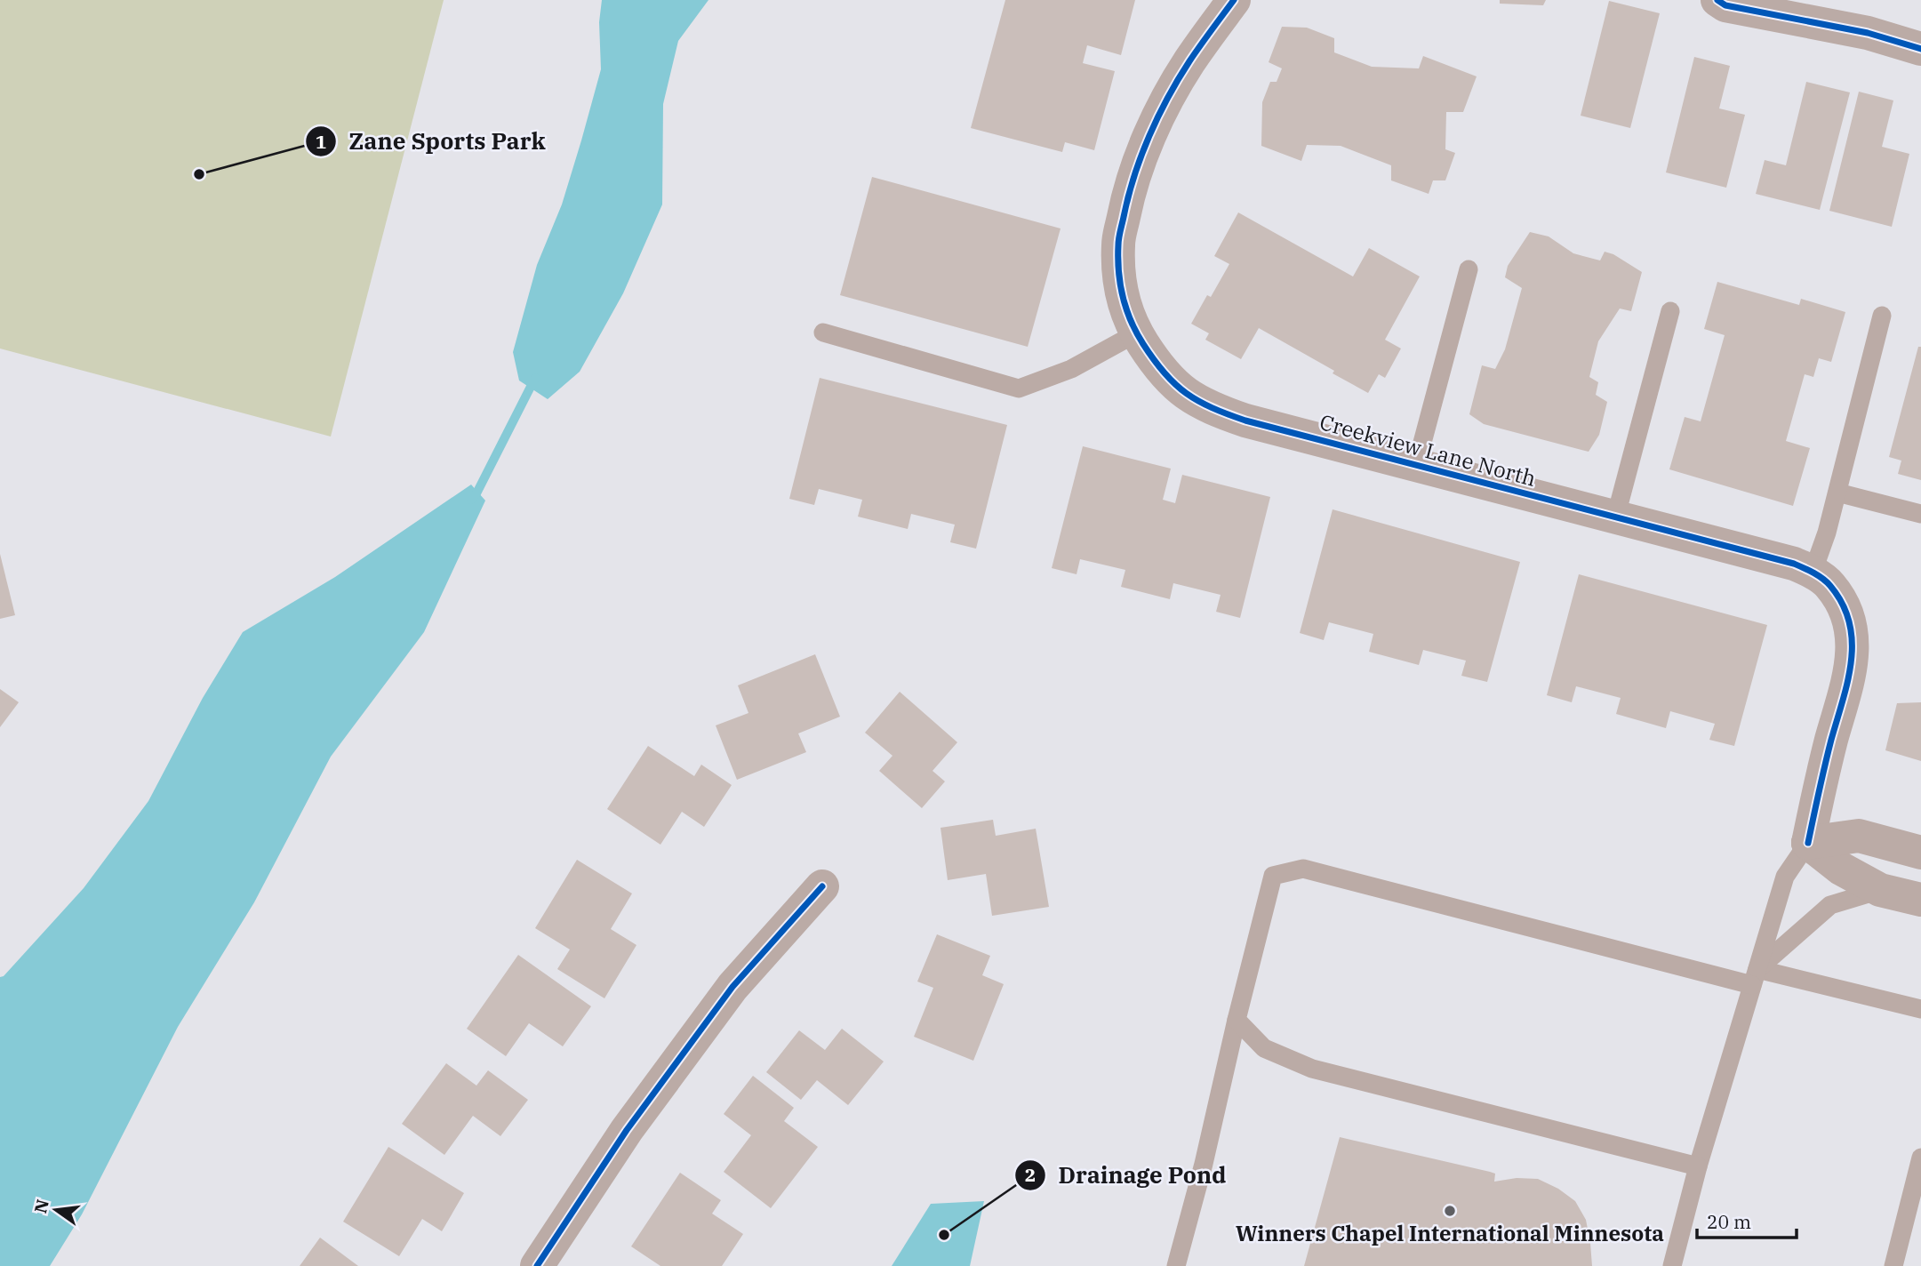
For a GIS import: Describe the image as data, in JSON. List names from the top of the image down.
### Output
{
  "streets": {
    "street": ["Creekview Lane North"]
  },
  "places": ["Zane Sports Park", "Winners Chapel International Minnesota", "Drainage Pond"],
  "scale_bar": "20 m",
  "north": "left"
}
